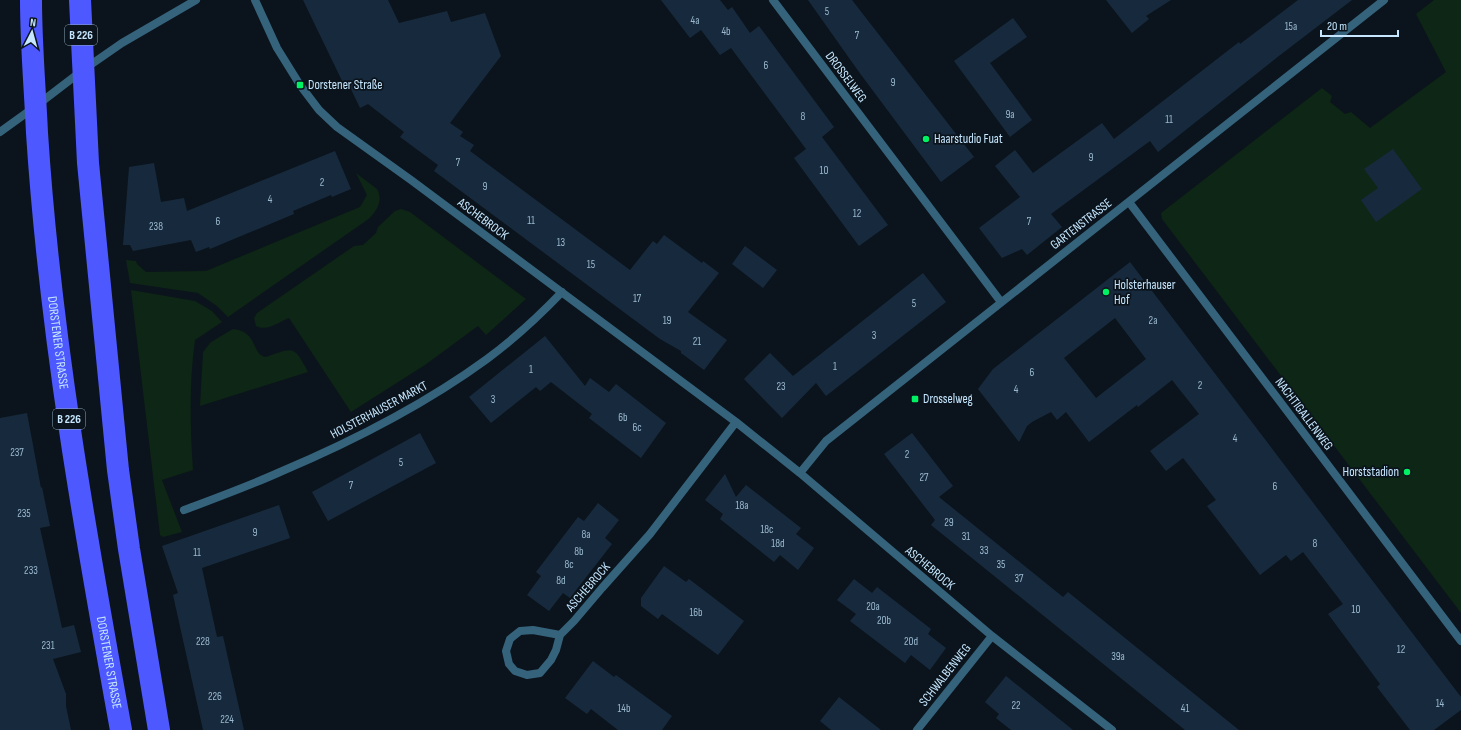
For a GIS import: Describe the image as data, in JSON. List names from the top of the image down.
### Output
{
  "streets": {
    "main road": ["B 226", "DORSTENER STRASSE"],
    "street": [
      "DROSSELWEG",
      "ASCHEBROCK",
      "GARTENSTRASSE",
      "HOLSTERHAUSER MARKT",
      "NACHTIGALLENWEG",
      "SCHWALBENWEG"
    ]
  },
  "crossings": [
    ["DROSSELWEG", "GARTENSTRASSE"],
    ["ASCHEBROCK", "GARTENSTRASSE"],
    ["ASCHEBROCK", "HOLSTERHAUSER MARKT"],
    ["ASCHEBROCK", "SCHWALBENWEG"],
    ["GARTENSTRASSE", "NACHTIGALLENWEG"]
  ],
  "places": {
    "transit": ["Dorstener Straße", "Drosselweg"],
    "other": ["Haarstudio Fuat", "Holsterhauser Hof", "Horststadion"]
  },
  "house_numbers": [
    "5",
    "4a",
    "15a",
    "4b",
    "7",
    "6",
    "9",
    "9a",
    "8",
    "11",
    "9",
    "7",
    "10",
    "2",
    "9",
    "4",
    "12",
    "11",
    "6",
    "7",
    "238",
    "13",
    "15",
    "17",
    "5",
    "19",
    "2a",
    "3",
    "21",
    "1",
    "1",
    "6",
    "2",
    "23",
    "4",
    "3",
    "6b",
    "6c",
    "4",
    "237",
    "2",
    "5",
    "27",
    "7",
    "6",
    "18a",
    "235",
    "29",
    "18c",
    "9",
    "8a",
    "31",
    "18d",
    "8",
    "33",
    "8b",
    "11",
    "8c",
    "35",
    "233",
    "37",
    "8d",
    "20a",
    "10",
    "16b",
    "20b",
    "228",
    "20d",
    "231",
    "12",
    "39a",
    "226",
    "14",
    "22",
    "14b",
    "41",
    "224"
  ],
  "scale_bar": "20 m",
  "north": "top"
}
